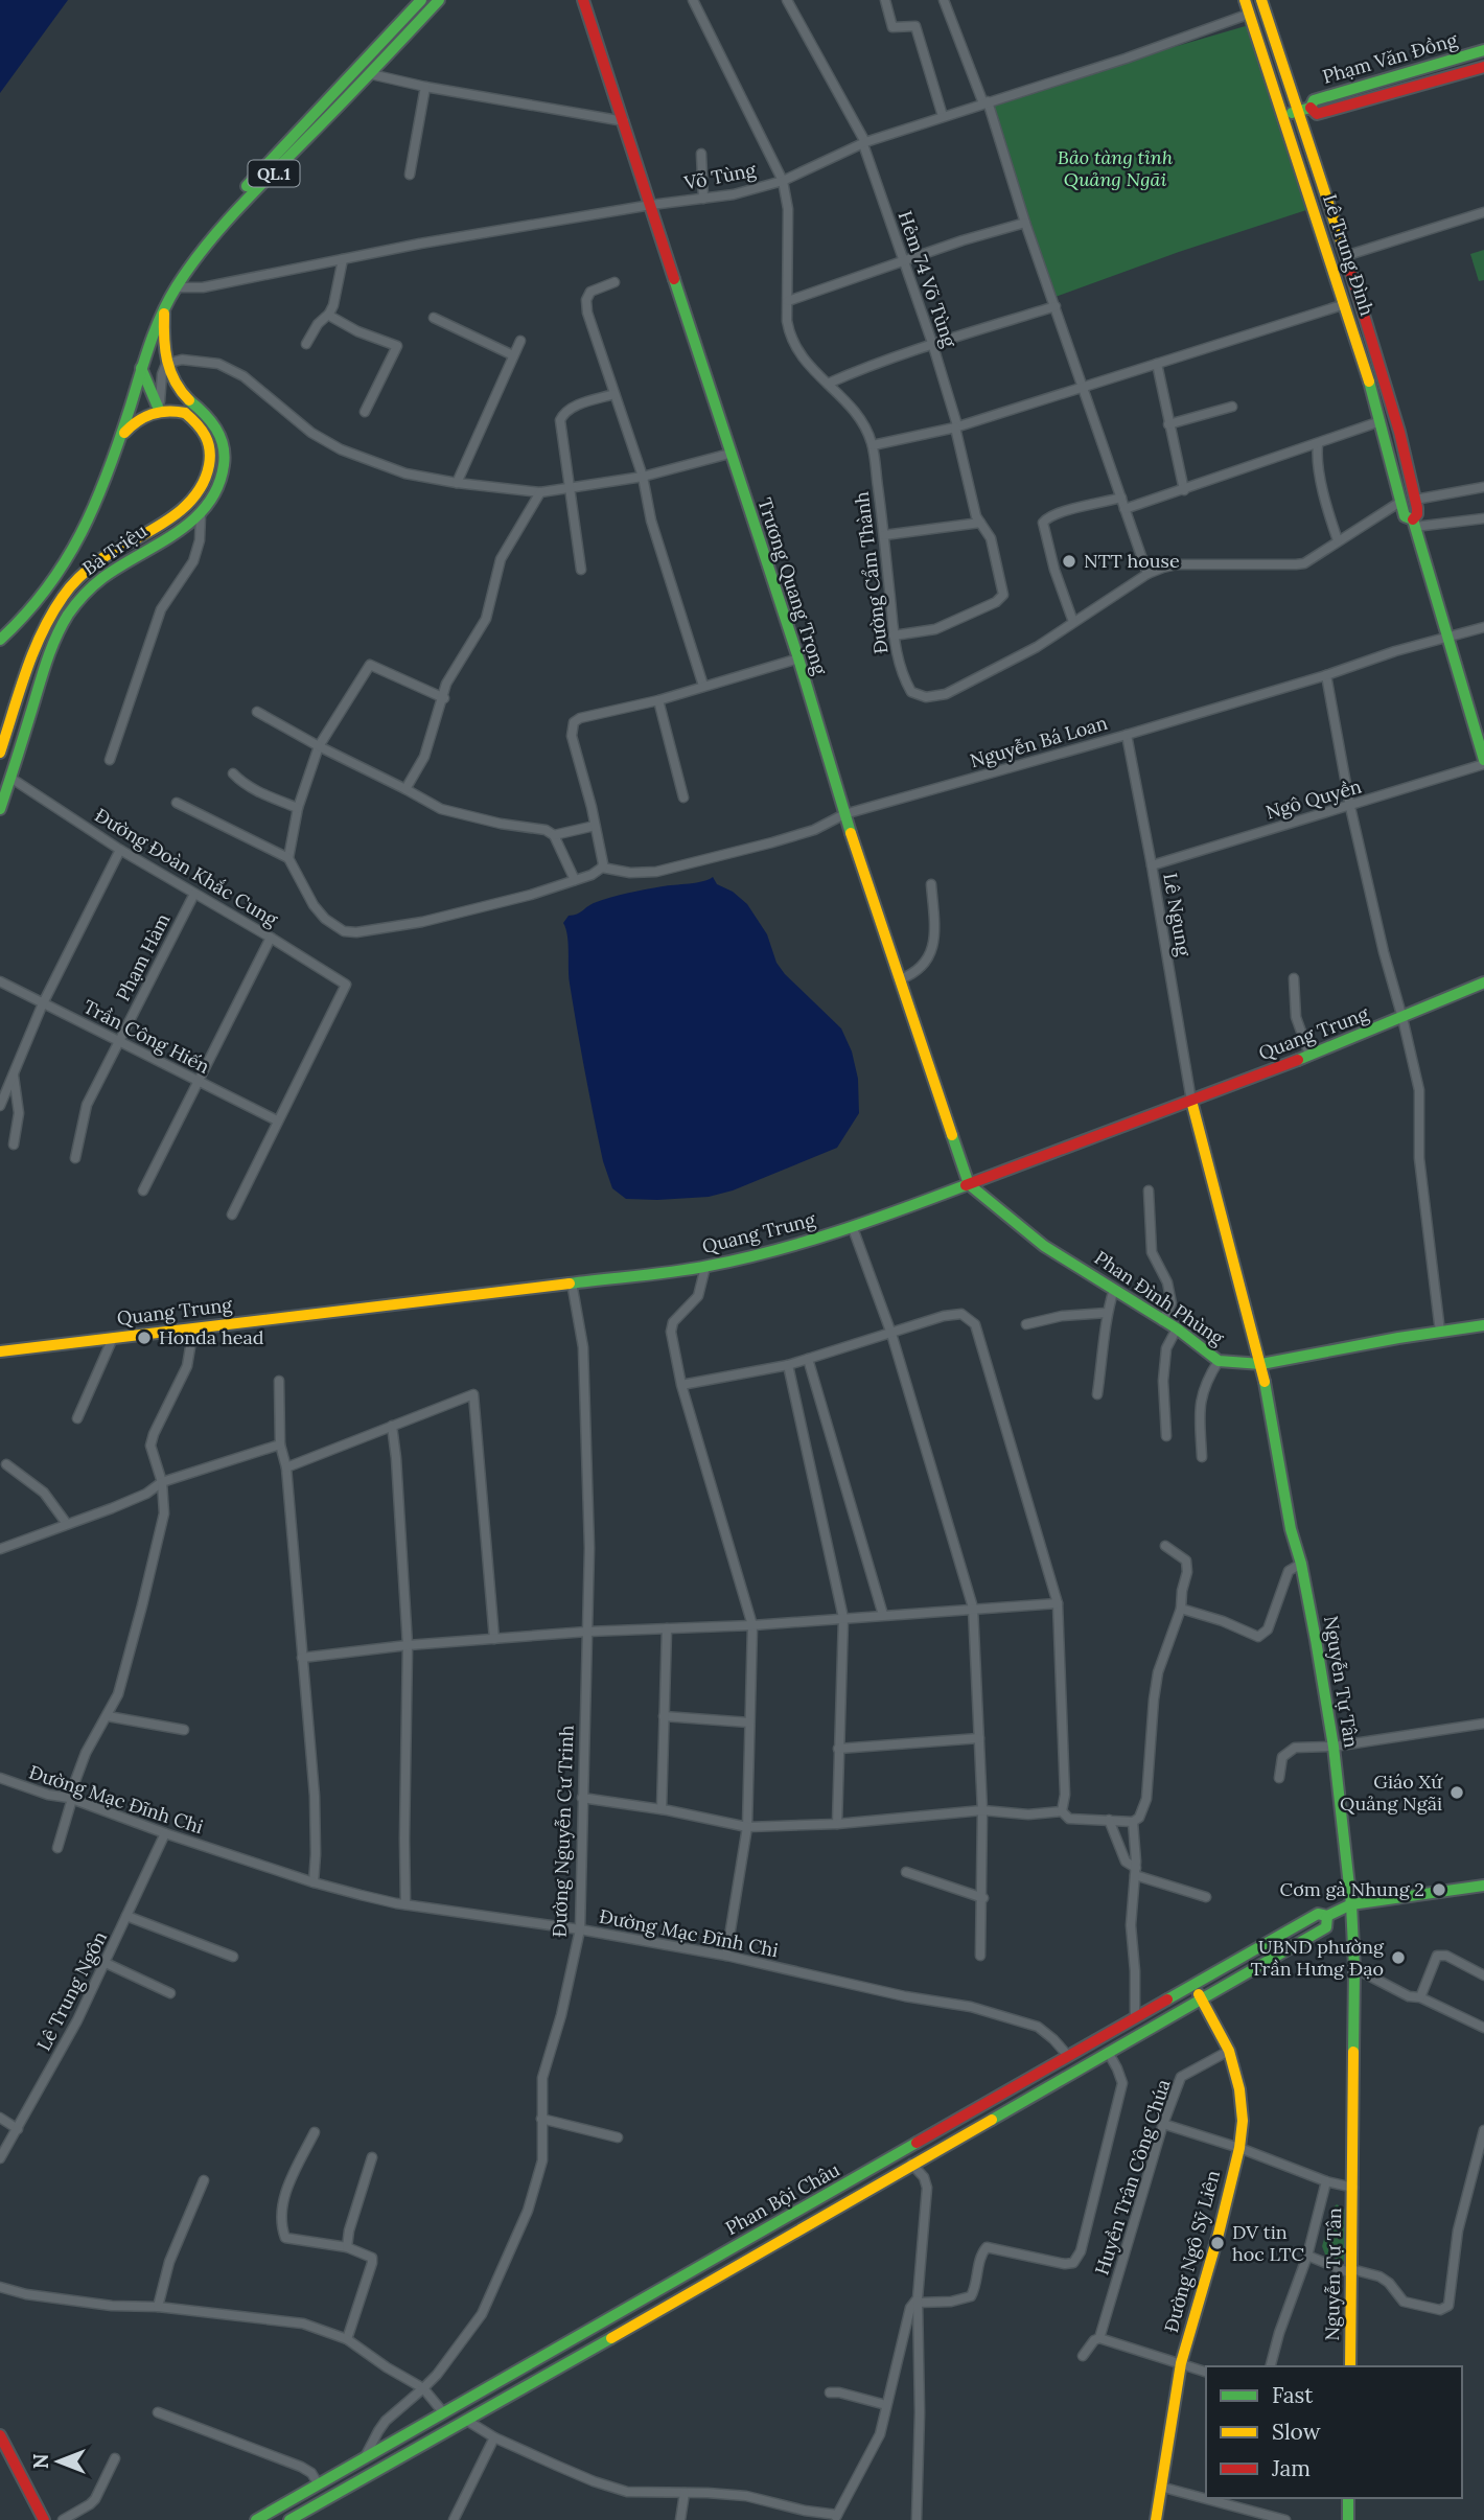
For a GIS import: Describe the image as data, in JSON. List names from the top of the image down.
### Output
{
  "streets": {
    "main road": [
      "Phạm Văn Đồng",
      "QL.1",
      "Lê Trung Đình",
      "Bà Triệu",
      "Trương Quang Trọng",
      "Quang Trung",
      "Phan Đình Phùng",
      "Nguyễn Tự Tân",
      "Phan Bội Châu",
      "Đường Ngô Sỹ Liên"
    ],
    "street": [
      "Võ Tùng",
      "Hẻm 74 Võ Tùng",
      "Đường Cẩm Thành",
      "Nguyễn Bá Loan",
      "Ngô Quyền",
      "Đường Đoàn Khắc Cung",
      "Lê Ngung",
      "Phạm Hàm",
      "Trần Công Hiến",
      "Đường Mạc Đĩnh Chi",
      "Đường Nguyễn Cư Trinh",
      "Lê Trung Ngôn",
      "Huyền Trân Công Chúa"
    ]
  },
  "crossings": [
    ["Phạm Văn Đồng", "Lê Trung Đình"],
    ["QL.1", "Võ Tùng"],
    ["Võ Tùng", "Lê Trung Đình"],
    ["Võ Tùng", "Hẻm 74 Võ Tùng"],
    ["Võ Tùng", "Đường Cẩm Thành"],
    ["Võ Tùng", "Trương Quang Trọng"],
    ["Lê Trung Đình", "Đường Cẩm Thành"],
    ["Lê Trung Đình", "Nguyễn Bá Loan"],
    ["Lê Trung Đình", "Ngô Quyền"],
    ["Hẻm 74 Võ Tùng", "Đường Cẩm Thành"],
    ["Bà Triệu", "Đường Đoàn Khắc Cung"],
    ["Trương Quang Trọng", "Nguyễn Bá Loan"],
    ["Trương Quang Trọng", "Quang Trung"],
    ["Trương Quang Trọng", "Phan Đình Phùng"],
    ["Nguyễn Bá Loan", "Lê Ngung"],
    ["Ngô Quyền", "Lê Ngung"],
    ["Đường Đoàn Khắc Cung", "Phạm Hàm"],
    ["Đường Đoàn Khắc Cung", "Trần Công Hiến"],
    ["Lê Ngung", "Quang Trung"],
    ["Lê Ngung", "Nguyễn Tự Tân"],
    ["Phạm Hàm", "Trần Công Hiến"],
    ["Quang Trung", "Phan Đình Phùng"],
    ["Quang Trung", "Nguyễn Tự Tân"],
    ["Quang Trung", "Đường Nguyễn Cư Trinh"],
    ["Phan Đình Phùng", "Nguyễn Tự Tân"],
    ["Nguyễn Tự Tân", "Phan Bội Châu"],
    ["Đường Mạc Đĩnh Chi", "Đường Nguyễn Cư Trinh"],
    ["Đường Mạc Đĩnh Chi", "Lê Trung Ngôn"],
    ["Đường Mạc Đĩnh Chi", "Phan Bội Châu"],
    ["Đường Nguyễn Cư Trinh", "Phan Bội Châu"],
    ["Huyền Trân Công Chúa", "Đường Ngô Sỹ Liên"],
    ["Phan Bội Châu", "Đường Ngô Sỹ Liên"]
  ],
  "parks": ["Bảo tàng tỉnh Quảng Ngãi"],
  "places": [
    "NTT house",
    "Honda head",
    "Giáo Xứ Quảng Ngãi",
    "Cơm gà Nhung 2",
    "UBND phường Trần Hưng Đạo",
    "DV tin hoc LTC"
  ],
  "legend": ["Fast", "Slow", "Jam"],
  "north": "left"
}
